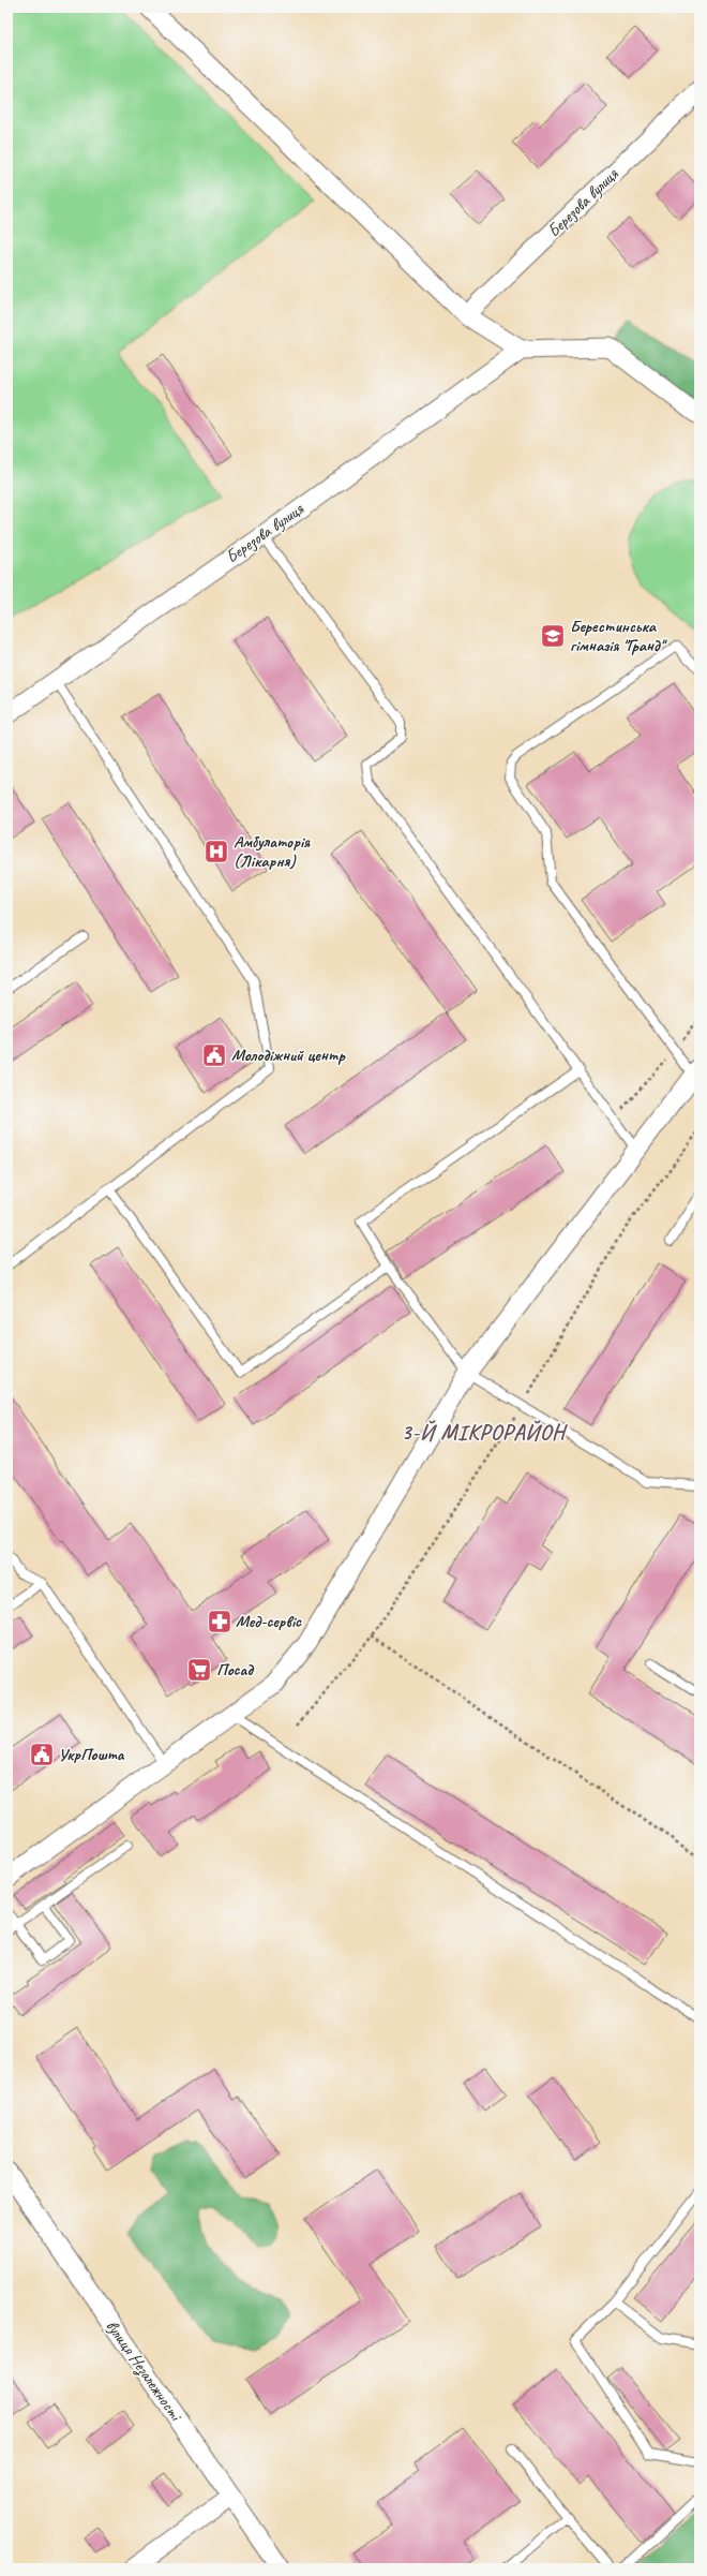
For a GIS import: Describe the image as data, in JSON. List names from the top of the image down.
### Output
{
  "streets": {
    "street": ["Березова вулиця", "вулиця Незалежності"]
  },
  "districts": ["3-Й МІКРОРАЙОН"],
  "places": {
    "school or university": ["Берестинська гімназія \"Гранд\""],
    "hospital": ["Амбулаторія (Лікарня)"],
    "public building": ["Молодіжний центр", "УкрПошта"],
    "pharmacy": ["Мед-сервіс"],
    "supermarket": ["Посад"]
  }
}
